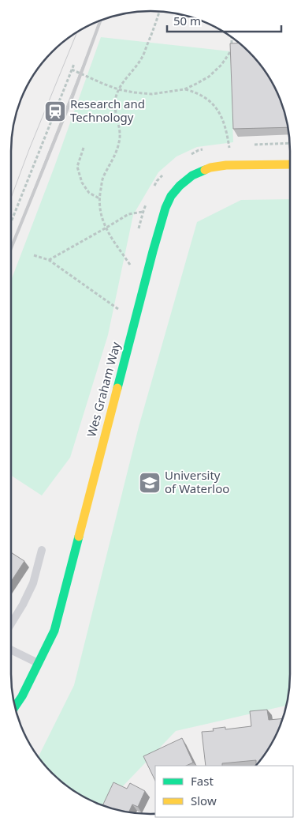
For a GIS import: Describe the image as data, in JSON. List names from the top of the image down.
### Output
{
  "streets": {
    "street": ["Wes Graham Way"]
  },
  "places": {
    "station": ["Research and Technology"],
    "school or university": ["University of Waterloo"]
  },
  "legend": ["Fast", "Slow"],
  "scale_bar": "50 m"
}
